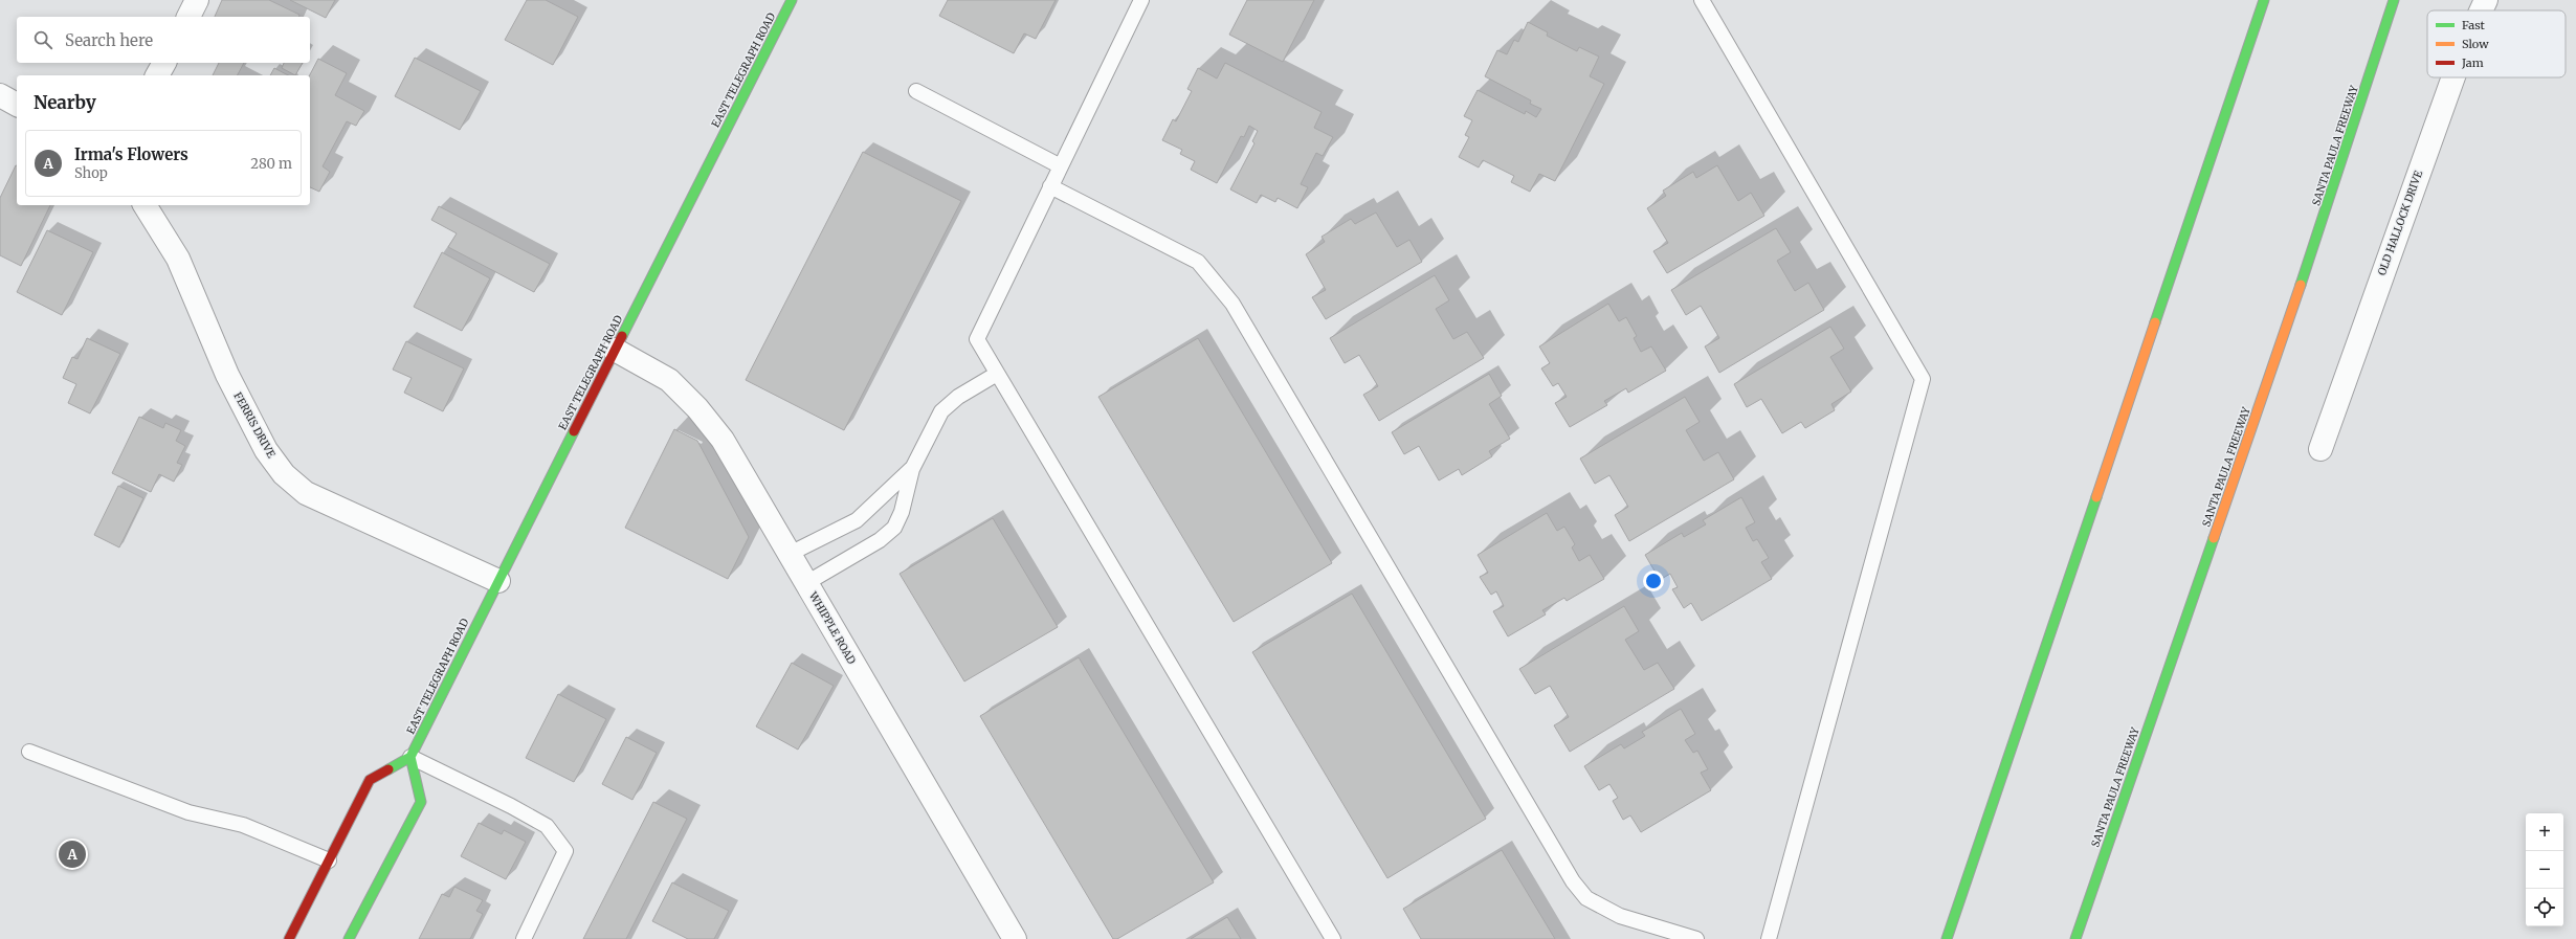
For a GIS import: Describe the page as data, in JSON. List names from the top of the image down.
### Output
{
  "streets": {
    "main road": ["EAST TELEGRAPH ROAD", "SANTA PAULA FREEWAY"],
    "street": ["OLD HALLOCK DRIVE", "FERRIS DRIVE", "WHIPPLE ROAD"]
  },
  "crossings": [
    ["EAST TELEGRAPH ROAD", "FERRIS DRIVE"],
    ["EAST TELEGRAPH ROAD", "WHIPPLE ROAD"]
  ],
  "legend": ["Fast", "Slow", "Jam"],
  "page": {
    "search": "Search here",
    "heading": "Nearby",
    "list": [
      {
        "mark": "A",
        "name": "Irma's Flowers",
        "note": "Shop",
        "value": "280 m"
      }
    ],
    "map_buttons": ["+", "−"],
    "pins": "A"
  }
}
